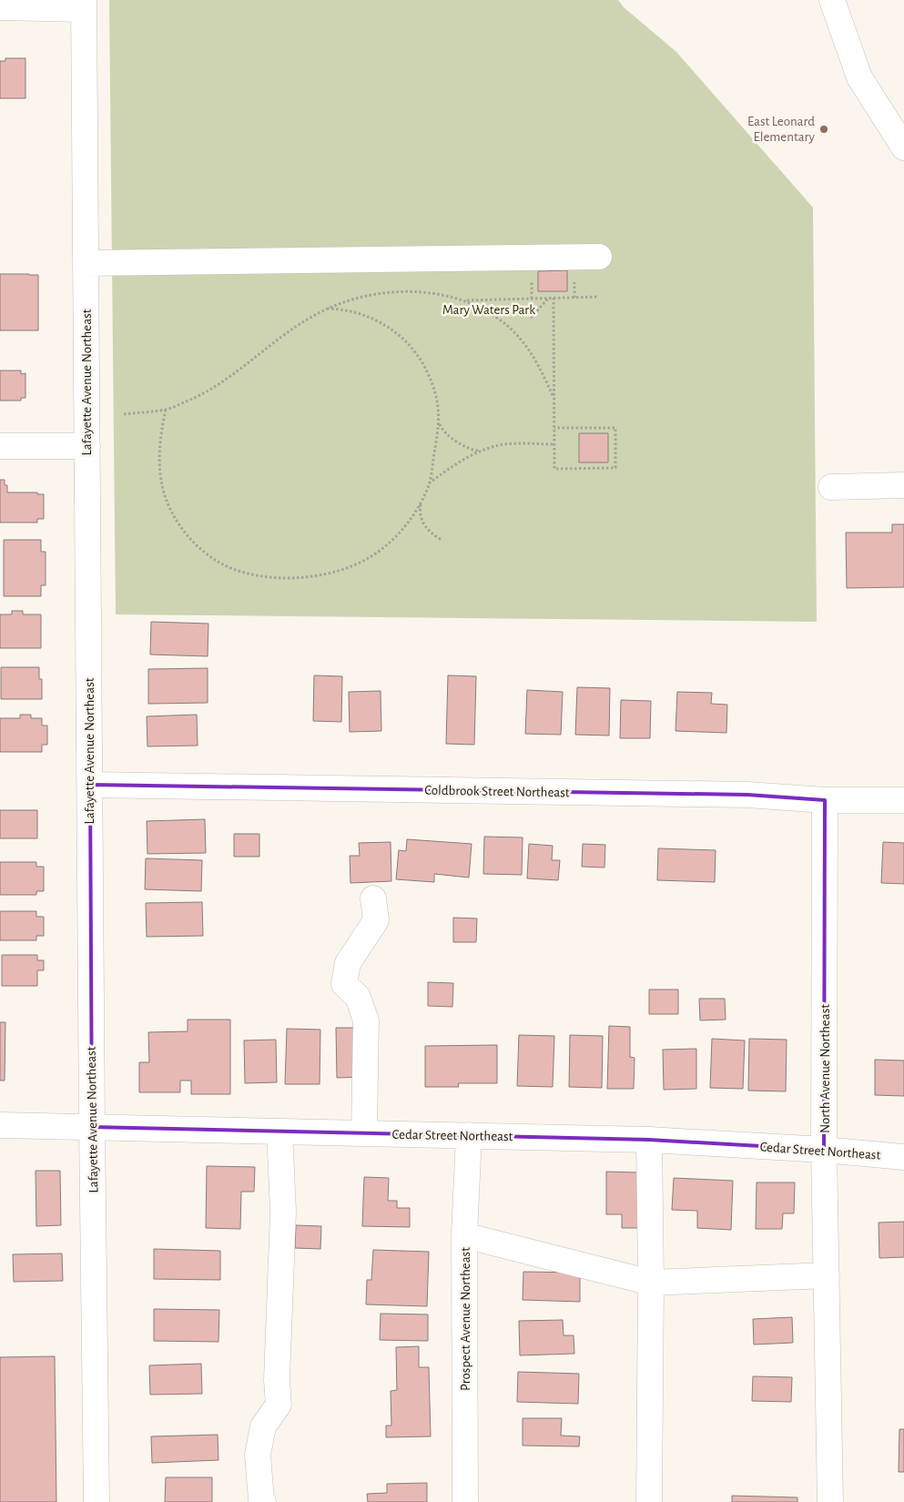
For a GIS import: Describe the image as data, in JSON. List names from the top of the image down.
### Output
{
  "streets": {
    "street": [
      "Lafayette Avenue Northeast",
      "Coldbrook Street Northeast",
      "North Avenue Northeast",
      "Cedar Street Northeast",
      "Prospect Avenue Northeast"
    ]
  },
  "crossings": [
    ["Lafayette Avenue Northeast", "Coldbrook Street Northeast"],
    ["Lafayette Avenue Northeast", "Cedar Street Northeast"],
    ["Coldbrook Street Northeast", "North Avenue Northeast"],
    ["North Avenue Northeast", "Cedar Street Northeast"],
    ["Cedar Street Northeast", "Prospect Avenue Northeast"]
  ],
  "parks": ["Mary Waters Park"],
  "places": ["East Leonard Elementary"]
}
